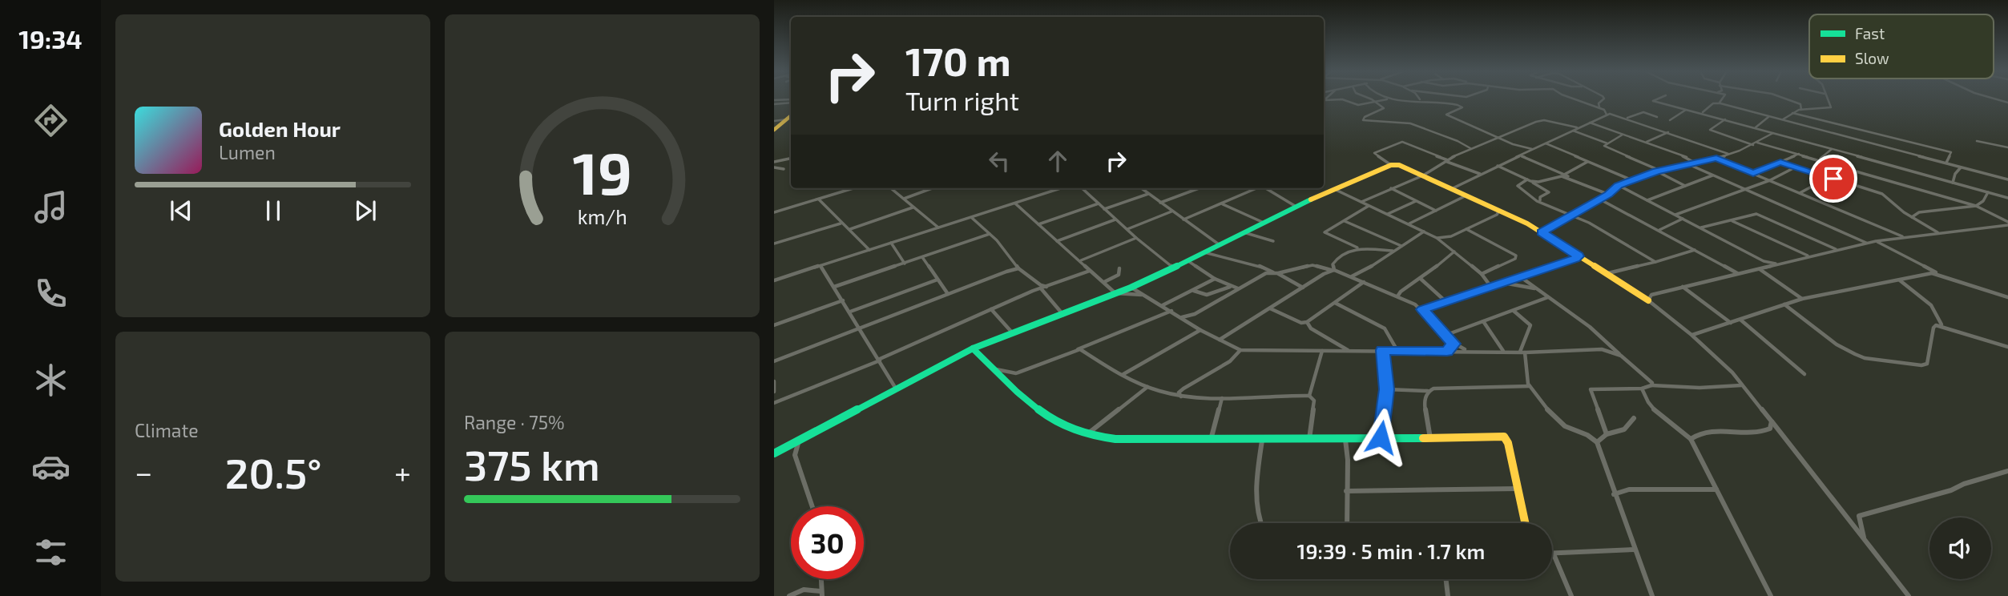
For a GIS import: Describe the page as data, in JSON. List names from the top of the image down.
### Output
{
  "legend": ["Fast", "Slow"],
  "page": {
    "tabs": "19:34",
    "turn": ["170 m", "Turn right"],
    "song": ["Golden Hour", "Lumen"],
    "tile": [
      "Climate",
      ["Range · 75%", "375 km"]
    ],
    "heat": ["−", "20.5°", "+"],
    "limit": "30",
    "trip": "19:39 · 5 min · 1.7 km",
    "gauge": ["19", "km/h"]
  }
}
